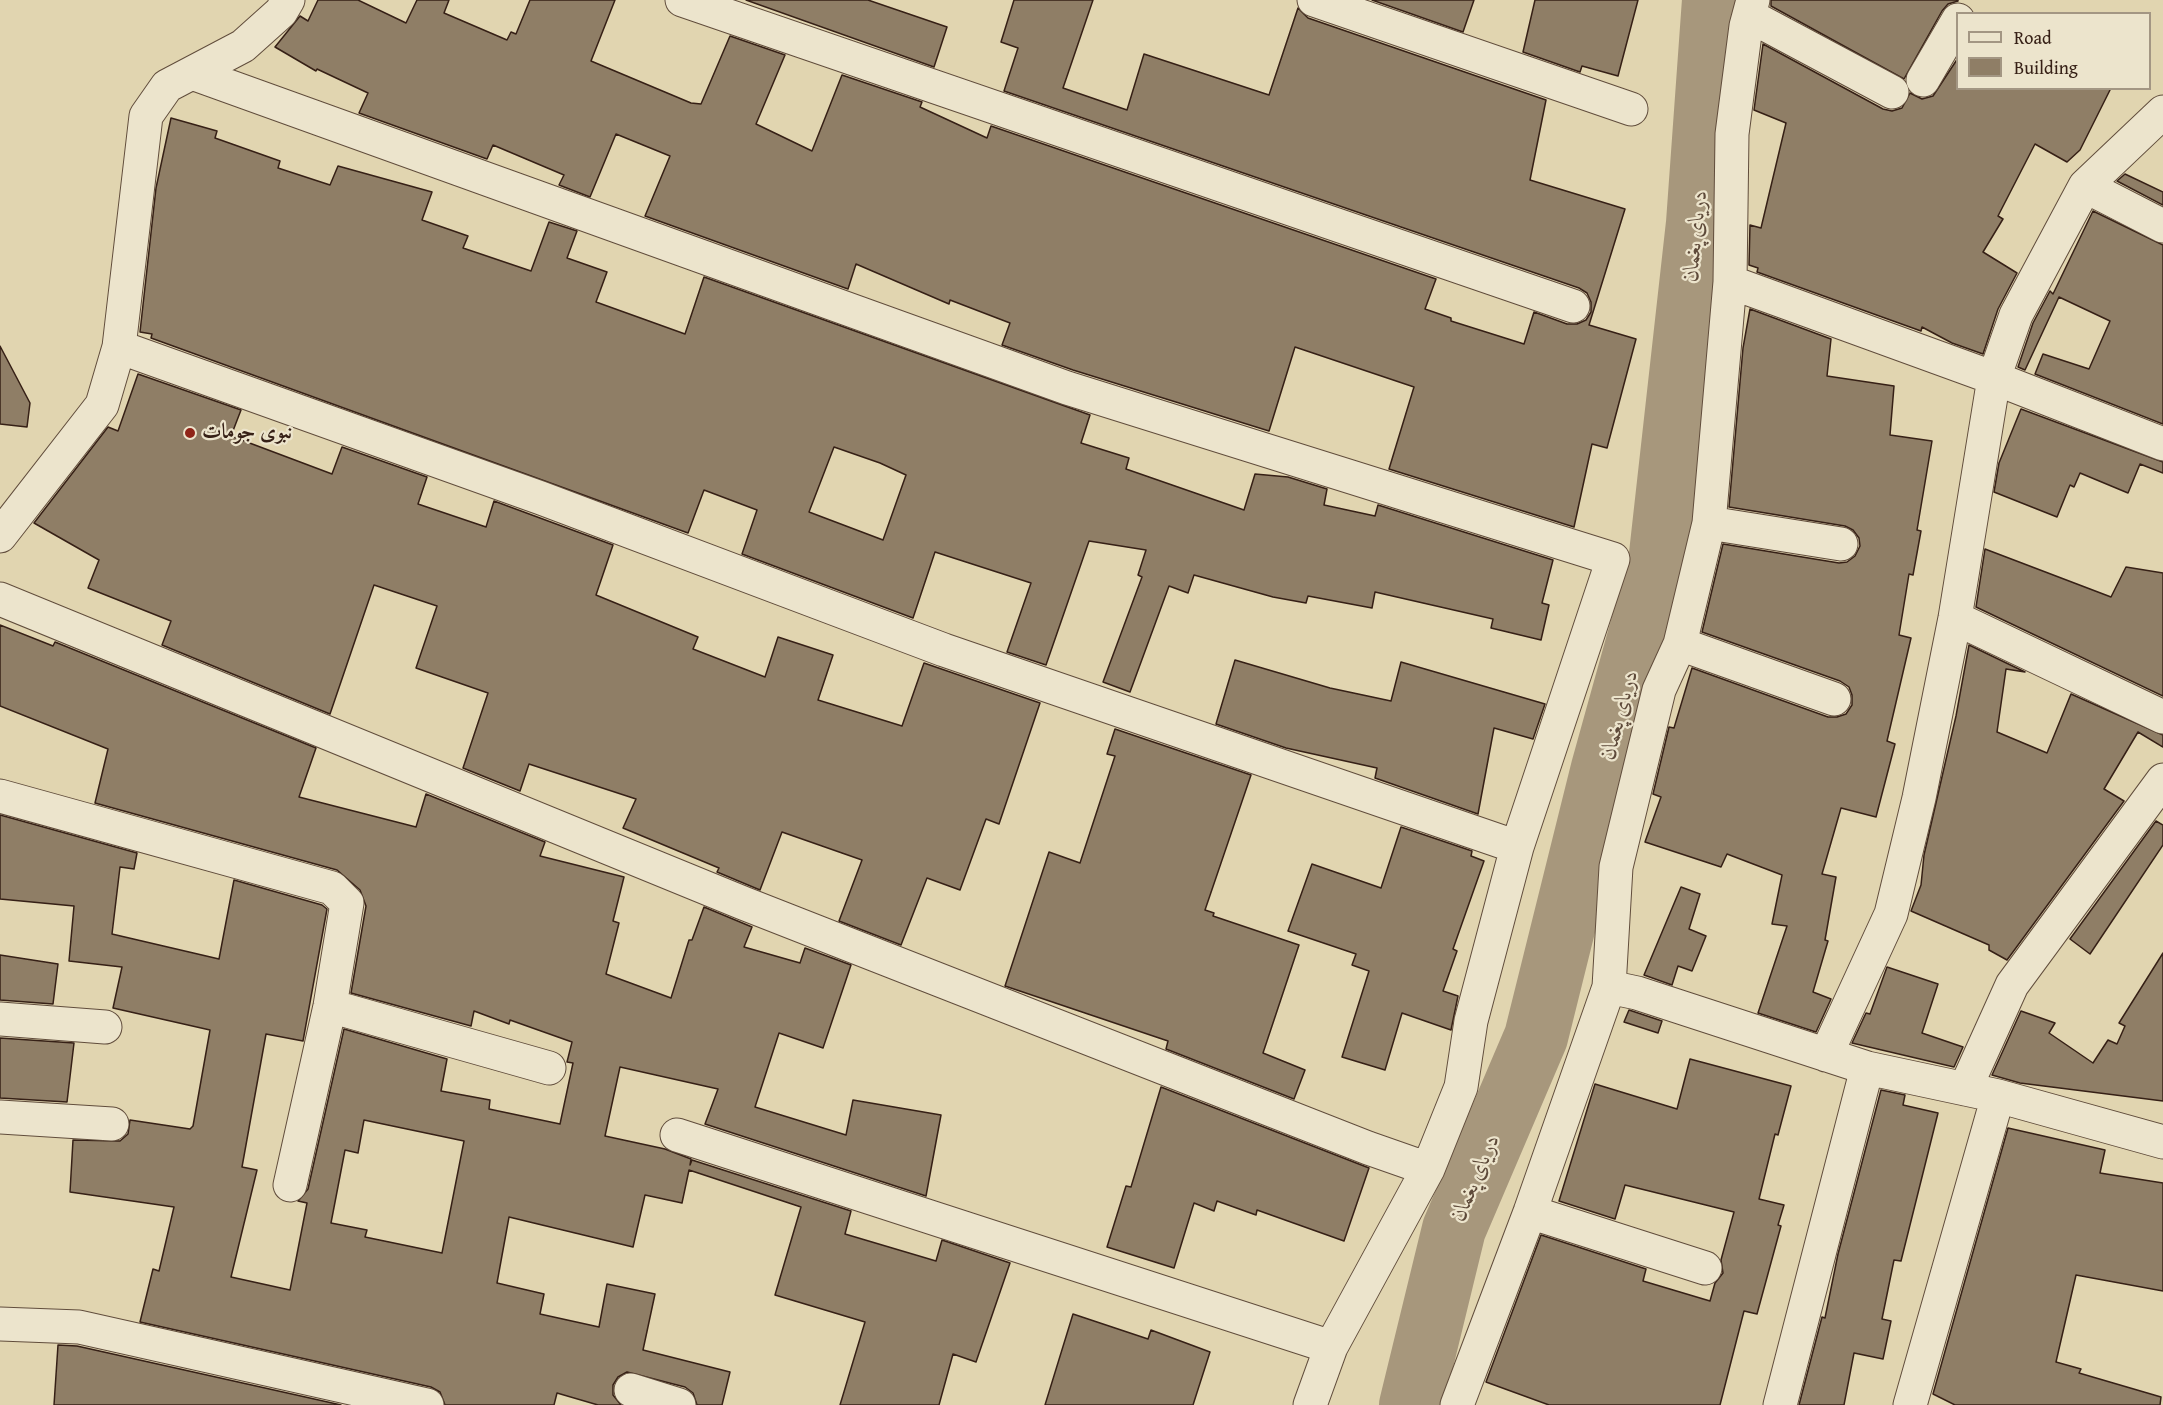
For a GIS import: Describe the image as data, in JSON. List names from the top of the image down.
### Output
{
  "water": ["دریای پغمان"],
  "places": ["نبوی جومات"],
  "legend": ["Road", "Building"]
}
